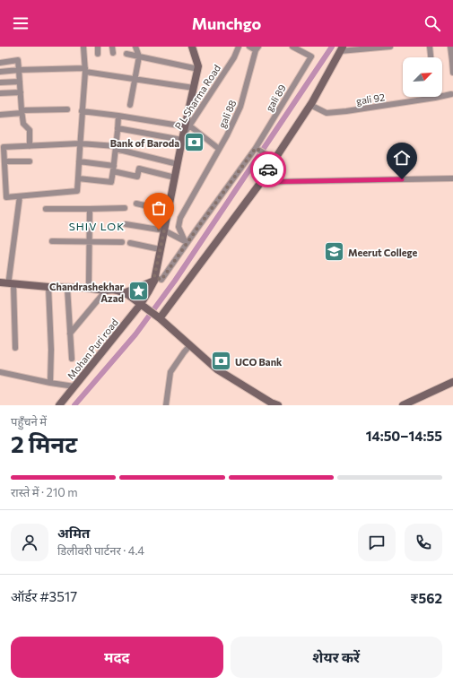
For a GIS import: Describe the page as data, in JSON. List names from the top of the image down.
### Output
{
  "streets": {
    "street": [
      "P L Sharma Road",
      "gali 89",
      "gali 92",
      "gali 88",
      "Mohan Puri road"
    ]
  },
  "crossings": [
    ["P L Sharma Road", "gali 88"],
    ["P L Sharma Road", "Mohan Puri road"]
  ],
  "districts": ["SHIV LOK"],
  "places": {
    "bank": ["Bank of Baroda", "UCO Bank"],
    "school or university": ["Meerut College"],
    "place": ["Chandrashekhar Azad"]
  },
  "north": "top right",
  "page": {
    "header": "Munchgo",
    "heading": ["2 मिनट", "पहुँचने में", "14:50–14:55"],
    "panel": [
      "अमित",
      "डिलीवरी पार्टनर · 4.4",
      "ऑर्डर #3517",
      "₹562"
    ],
    "bar": "रास्ते में · 210 m",
    "buttons": ["मदद", "शेयर करें"]
  }
}
